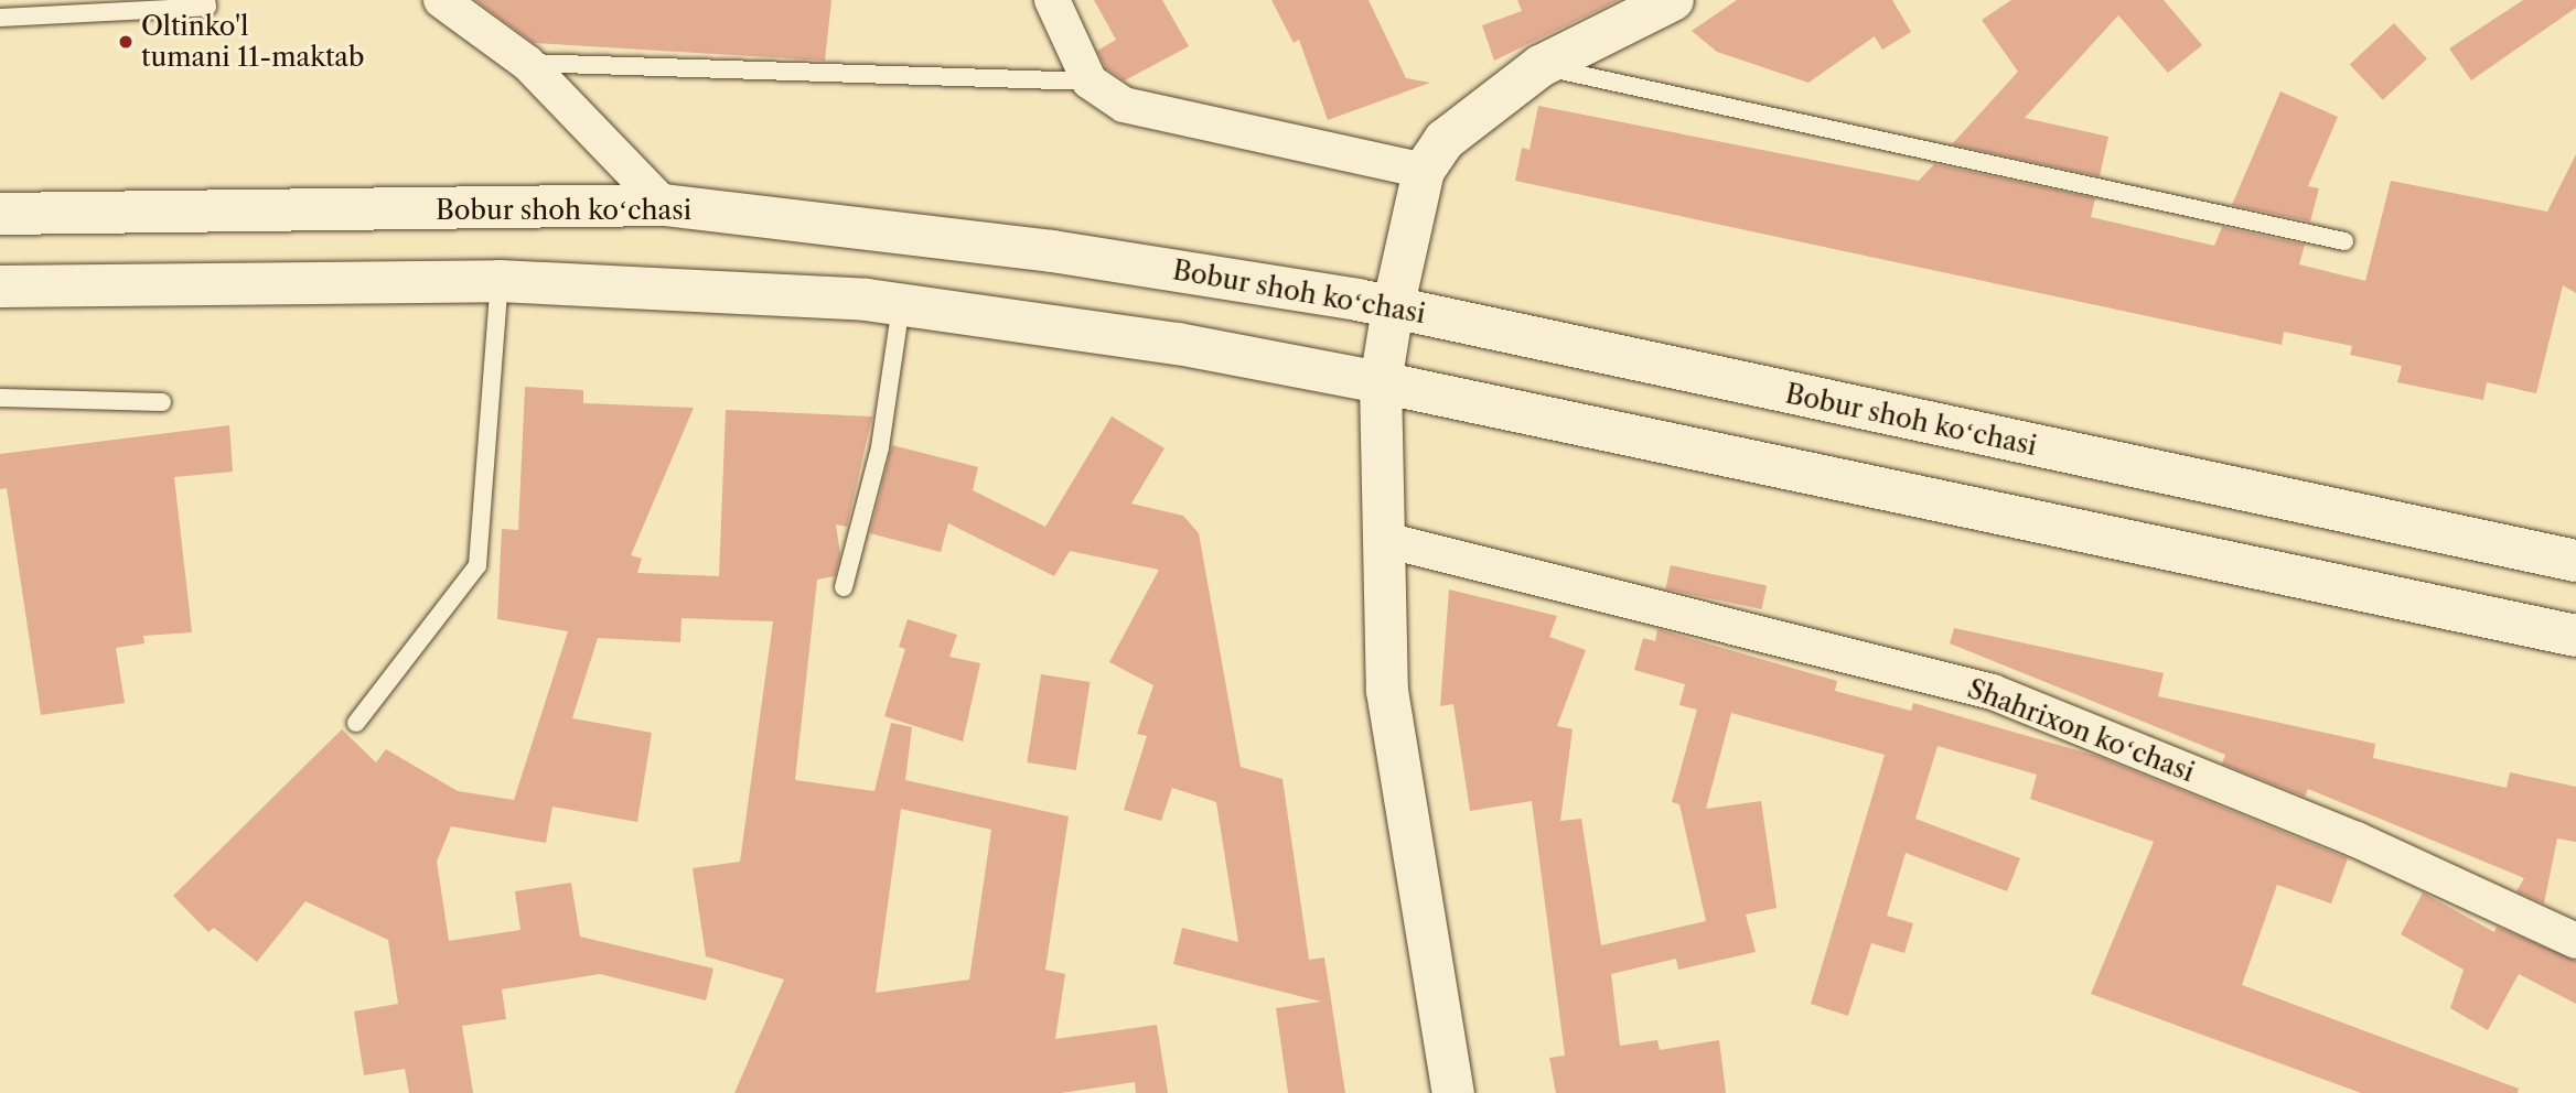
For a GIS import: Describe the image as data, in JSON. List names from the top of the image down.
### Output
{
  "streets": {
    "main road": ["Bobur shoh koʻchasi"],
    "street": ["Shahrixon koʻchasi"]
  },
  "places": ["Oltinko'l tumani 11-maktab"]
}
